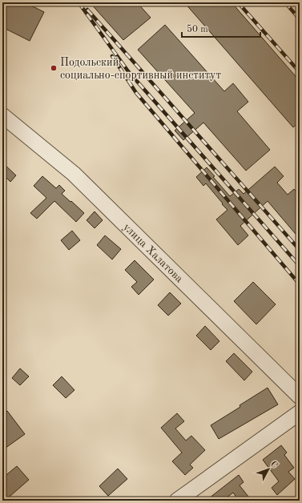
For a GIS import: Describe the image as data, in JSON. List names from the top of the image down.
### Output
{
  "streets": {
    "street": ["улица Халатова"]
  },
  "places": ["Подольский социально-спортивный институт"],
  "scale_bar": "50 m",
  "north": "top right"
}
